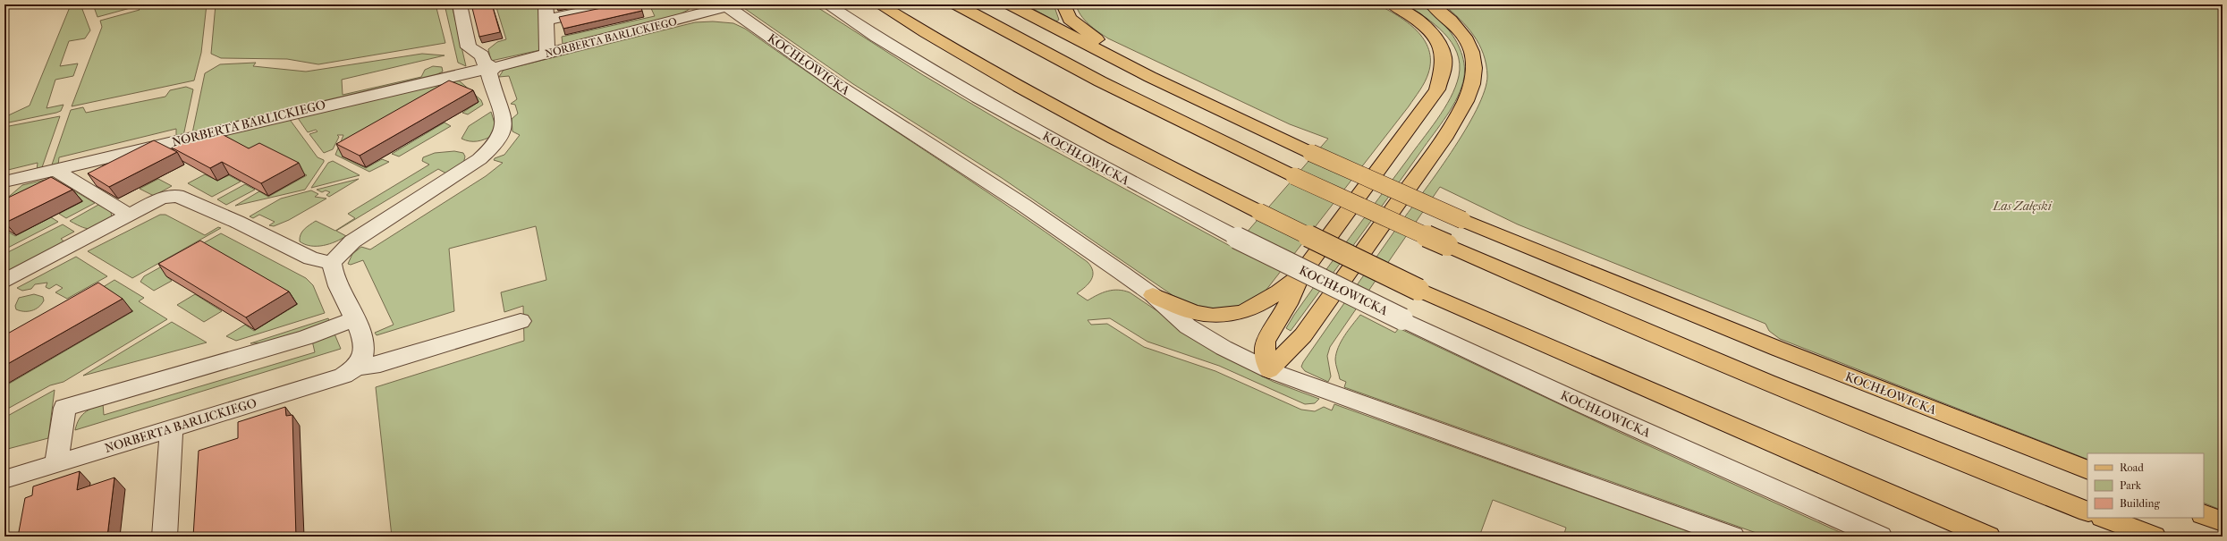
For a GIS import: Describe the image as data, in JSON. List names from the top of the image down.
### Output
{
  "streets": {
    "main road": ["KOCHŁOWICKA"],
    "street": ["NORBERTA BARLICKIEGO"]
  },
  "crossings": [
    ["NORBERTA BARLICKIEGO", "KOCHŁOWICKA"]
  ],
  "parks": ["Las Załęski"],
  "legend": ["Road", "Park", "Building"]
}
